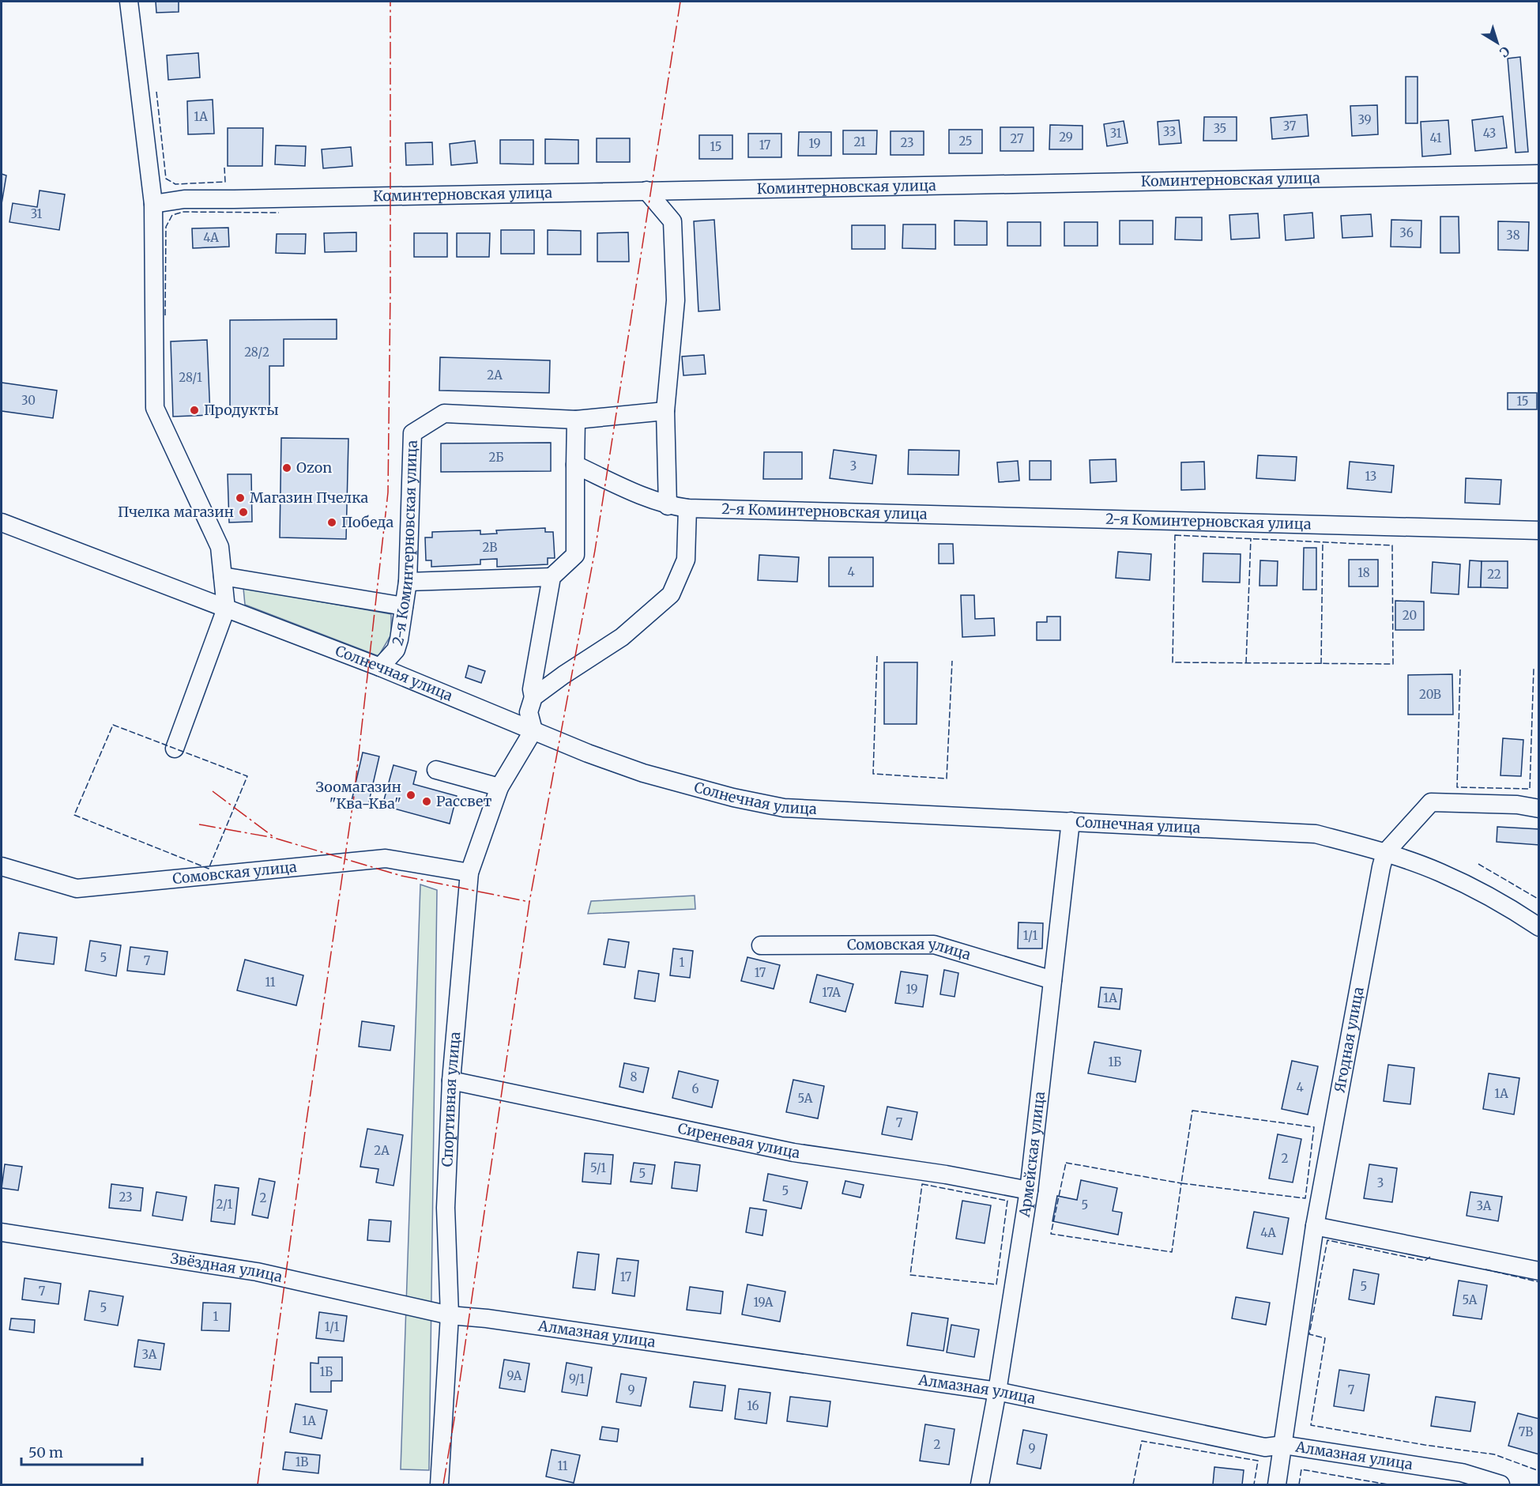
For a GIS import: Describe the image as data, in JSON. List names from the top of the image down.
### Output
{
  "streets": {
    "street": [
      "Коминтерновская улица",
      "2-я Коминтерновская улица",
      "Солнечная улица",
      "Сомовская улица",
      "Ягодная улица",
      "Спортивная улица",
      "Сиреневая улица",
      "Армейская улица",
      "Звёздная улица",
      "Алмазная улица"
    ]
  },
  "crossings": [
    ["2-я Коминтерновская улица", "Солнечная улица"],
    ["Солнечная улица", "Ягодная улица"],
    ["Солнечная улица", "Спортивная улица"],
    ["Солнечная улица", "Армейская улица"],
    ["Сомовская улица", "Спортивная улица"],
    ["Сомовская улица", "Армейская улица"],
    ["Ягодная улица", "Алмазная улица"],
    ["Спортивная улица", "Сиреневая улица"],
    ["Спортивная улица", "Звёздная улица"],
    ["Спортивная улица", "Алмазная улица"],
    ["Сиреневая улица", "Армейская улица"],
    ["Армейская улица", "Алмазная улица"],
    ["Звёздная улица", "Алмазная улица"]
  ],
  "places": [
    "Продукты",
    "Ozon",
    "Магазин Пчелка",
    "Пчелка магазин",
    "Победа",
    "Зоомагазин \"Ква-Ква\"",
    "Рассвет"
  ],
  "house_numbers": [
    "1А",
    "39",
    "37",
    "35",
    "33",
    "31",
    "43",
    "29",
    "41",
    "27",
    "25",
    "21",
    "23",
    "19",
    "17",
    "15",
    "31",
    "36",
    "38",
    "4А",
    "28/2",
    "2А",
    "28/1",
    "30",
    "15",
    "2Б",
    "3",
    "13",
    "2В",
    "4",
    "18",
    "22",
    "20",
    "20В",
    "1/1",
    "5",
    "7",
    "1",
    "17",
    "11",
    "19",
    "17А",
    "1А",
    "1Б",
    "8",
    "4",
    "6",
    "1А",
    "5А",
    "7",
    "2А",
    "2",
    "5/1",
    "5",
    "3",
    "5",
    "23",
    "2",
    "2/1",
    "5",
    "3А",
    "4А",
    "17",
    "5",
    "7",
    "5А",
    "19А",
    "5",
    "1",
    "1/1",
    "3А",
    "1Б",
    "9А",
    "9/1",
    "9",
    "7",
    "16",
    "1А",
    "7В",
    "2",
    "9",
    "1В",
    "11"
  ],
  "scale_bar": "50 m",
  "north": "bottom right"
}
